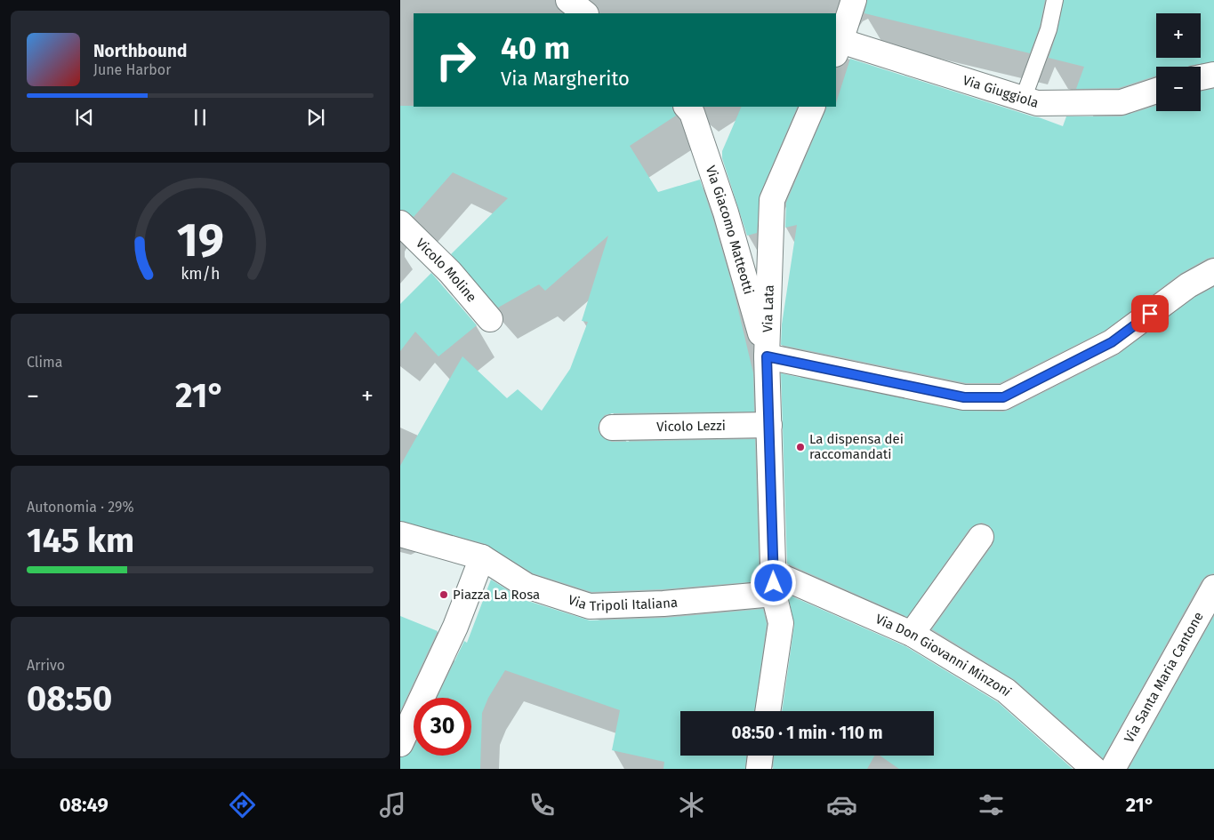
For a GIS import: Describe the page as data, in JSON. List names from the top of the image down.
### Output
{
  "streets": {
    "street": [
      "Via Giuggiola",
      "Via Giacomo Matteotti",
      "Vicolo Moline",
      "Via Lata",
      "Vicolo Lezzi",
      "Via Tripoli Italiana",
      "Via Don Giovanni Minzoni",
      "Via Santa Maria Cantone"
    ]
  },
  "crossings": [
    ["Via Giacomo Matteotti", "Via Lata"],
    ["Via Lata", "Vicolo Lezzi"],
    ["Via Lata", "Via Tripoli Italiana"],
    ["Via Lata", "Via Don Giovanni Minzoni"],
    ["Via Tripoli Italiana", "Via Don Giovanni Minzoni"]
  ],
  "places": ["La dispensa dei raccomandati", "Piazza La Rosa"],
  "page": {
    "map_buttons": ["+", "−"],
    "turn": ["40 m", "Via Margherito"],
    "song": ["Northbound", "June Harbor"],
    "tile": [
      "Clima",
      ["Autonomia · 29%", "145 km"],
      ["Arrivo", "08:50"]
    ],
    "heat": ["−", "21°", "+"],
    "limit": "30",
    "trip": "08:50 · 1 min · 110 m",
    "tabs": ["08:49", "21°"],
    "gauge": ["19", "km/h"]
  }
}
